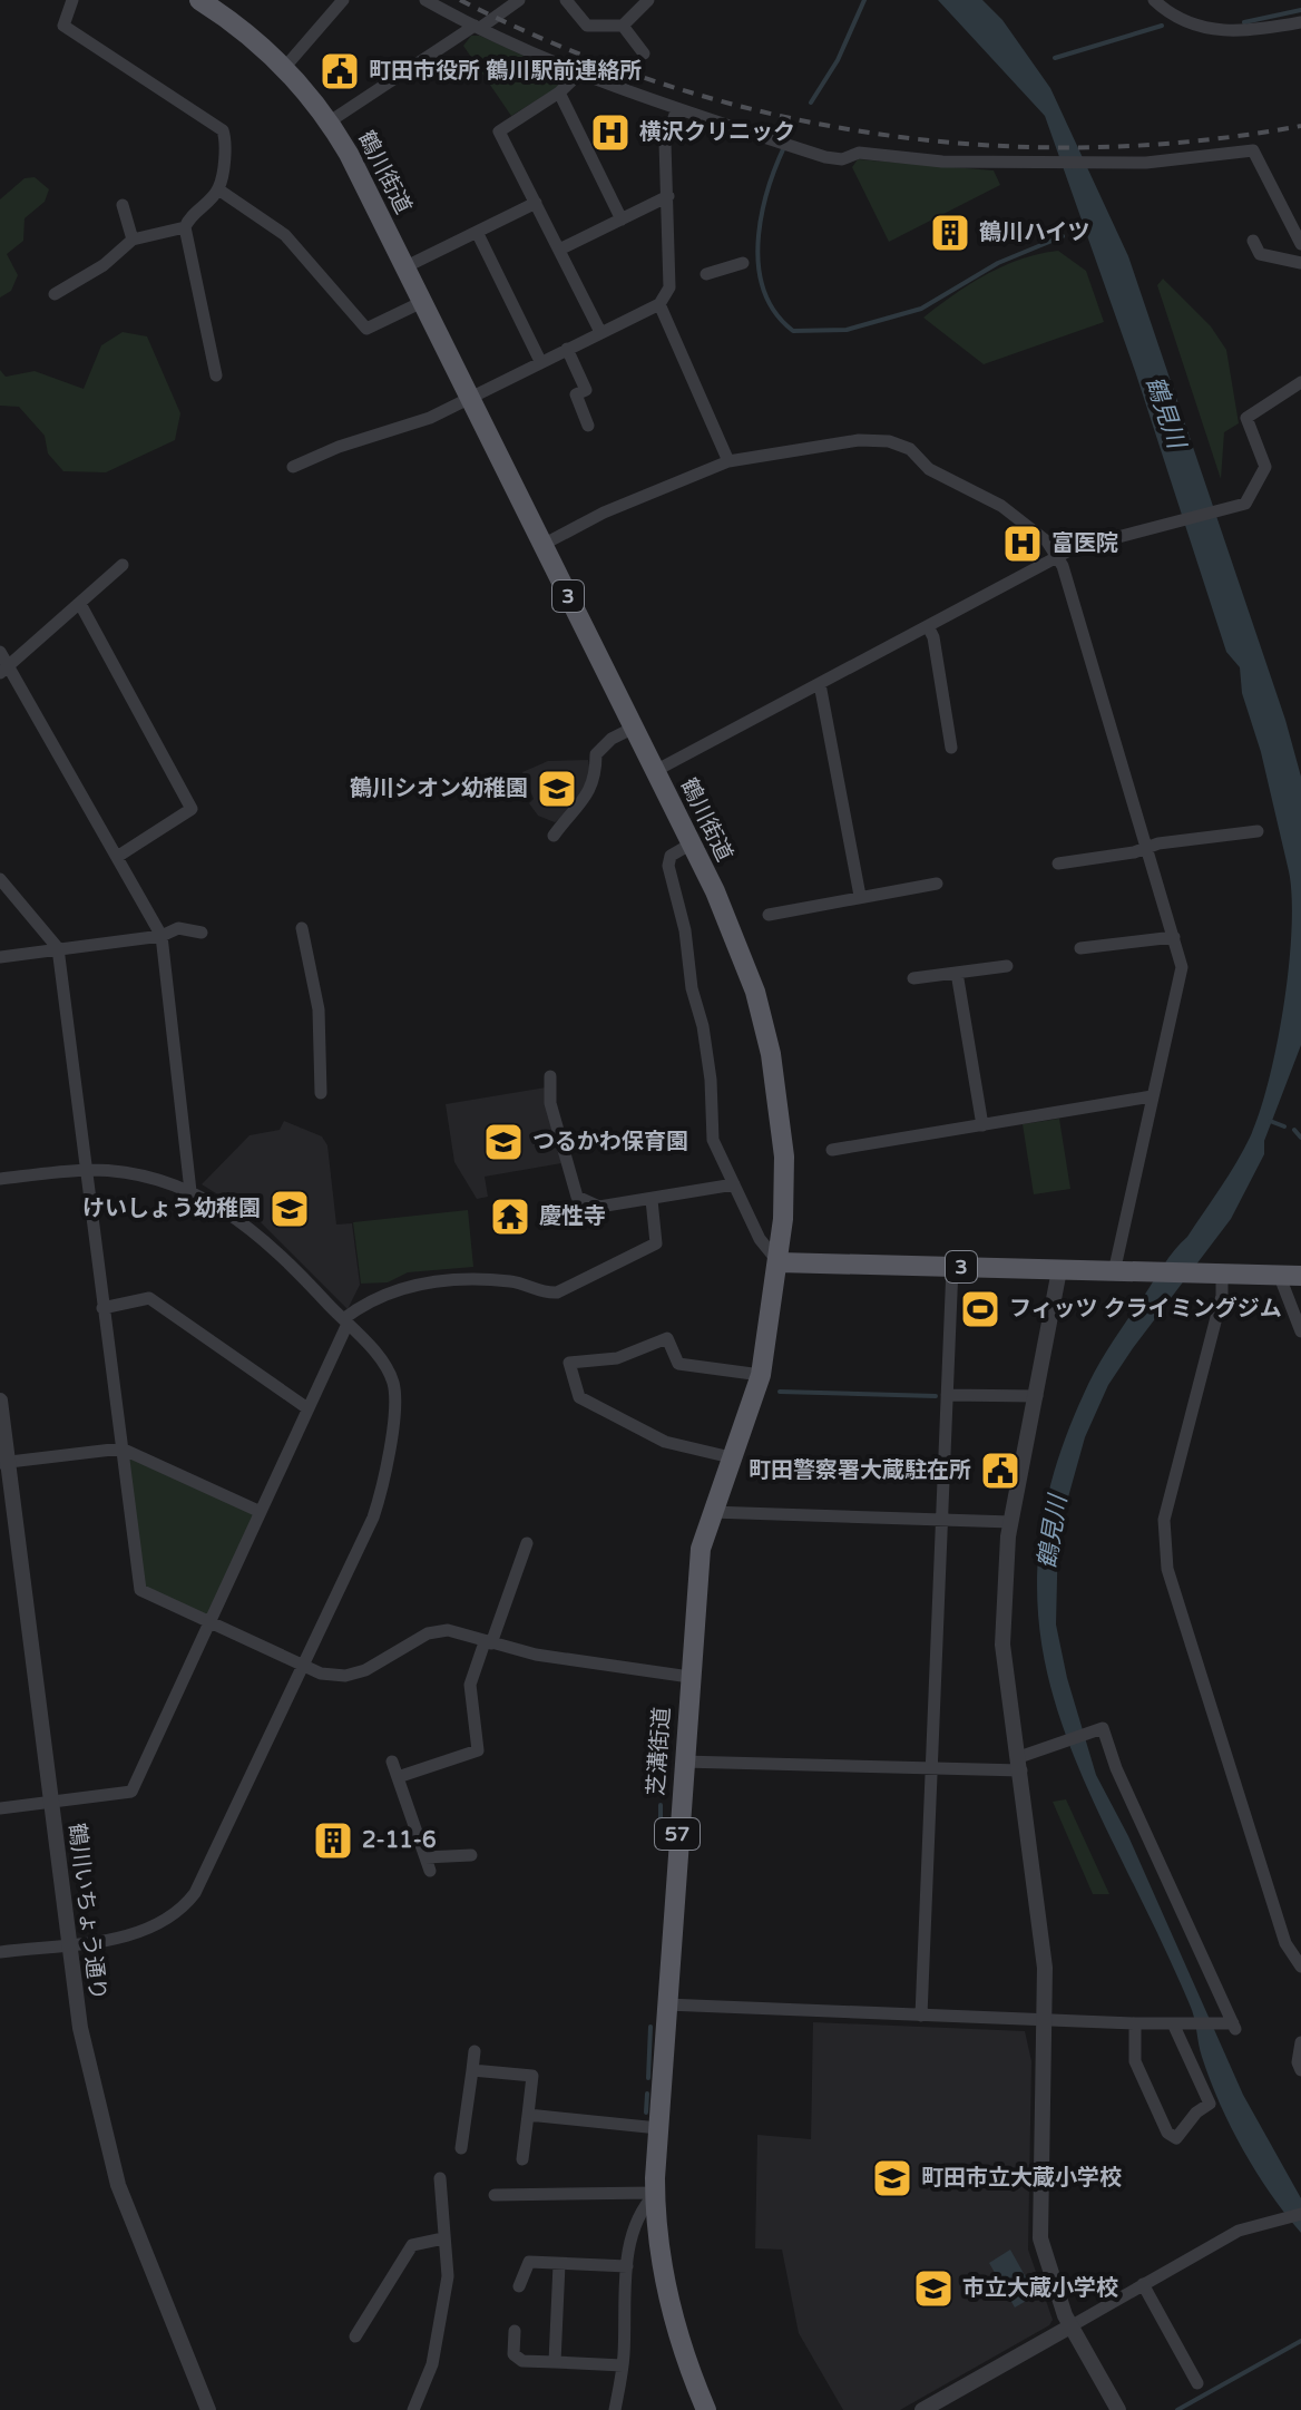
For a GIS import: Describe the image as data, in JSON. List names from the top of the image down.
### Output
{
  "streets": {
    "main road": [
      "鶴川街道",
      "3",
      "芝溝街道",
      "57"
    ],
    "street": ["鶴川いちょう通り"]
  },
  "crossings": [
    ["鶴川街道", "3"],
    ["鶴川街道", "芝溝街道"],
    ["3", "芝溝街道"]
  ],
  "water": ["鶴見川"],
  "places": {
    "public building": ["町田市役所 鶴川駅前連絡所", "町田警察署大蔵駐在所"],
    "hospital": ["横沢クリニック", "富医院"],
    "building": ["鶴川ハイツ", "2-11-6"],
    "school or university": [
      "鶴川シオン幼稚園",
      "つるかわ保育園",
      "けいしょう幼稚園",
      "町田市立大蔵小学校",
      "市立大蔵小学校"
    ],
    "temple": ["慶性寺"],
    "sports": ["フィッツ クライミングジム"]
  }
}
